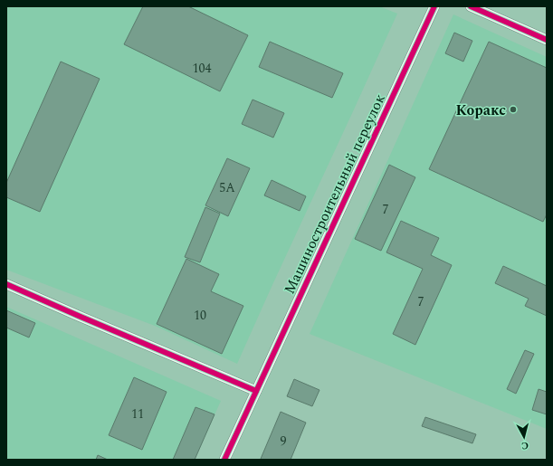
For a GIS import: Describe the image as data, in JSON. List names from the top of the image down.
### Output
{
  "streets": {
    "street": ["Машиностроительный переулок"]
  },
  "places": ["Коракс"],
  "house_numbers": [
    "104",
    "5А",
    "7",
    "7",
    "10",
    "11",
    "9"
  ],
  "north": "bottom"
}
